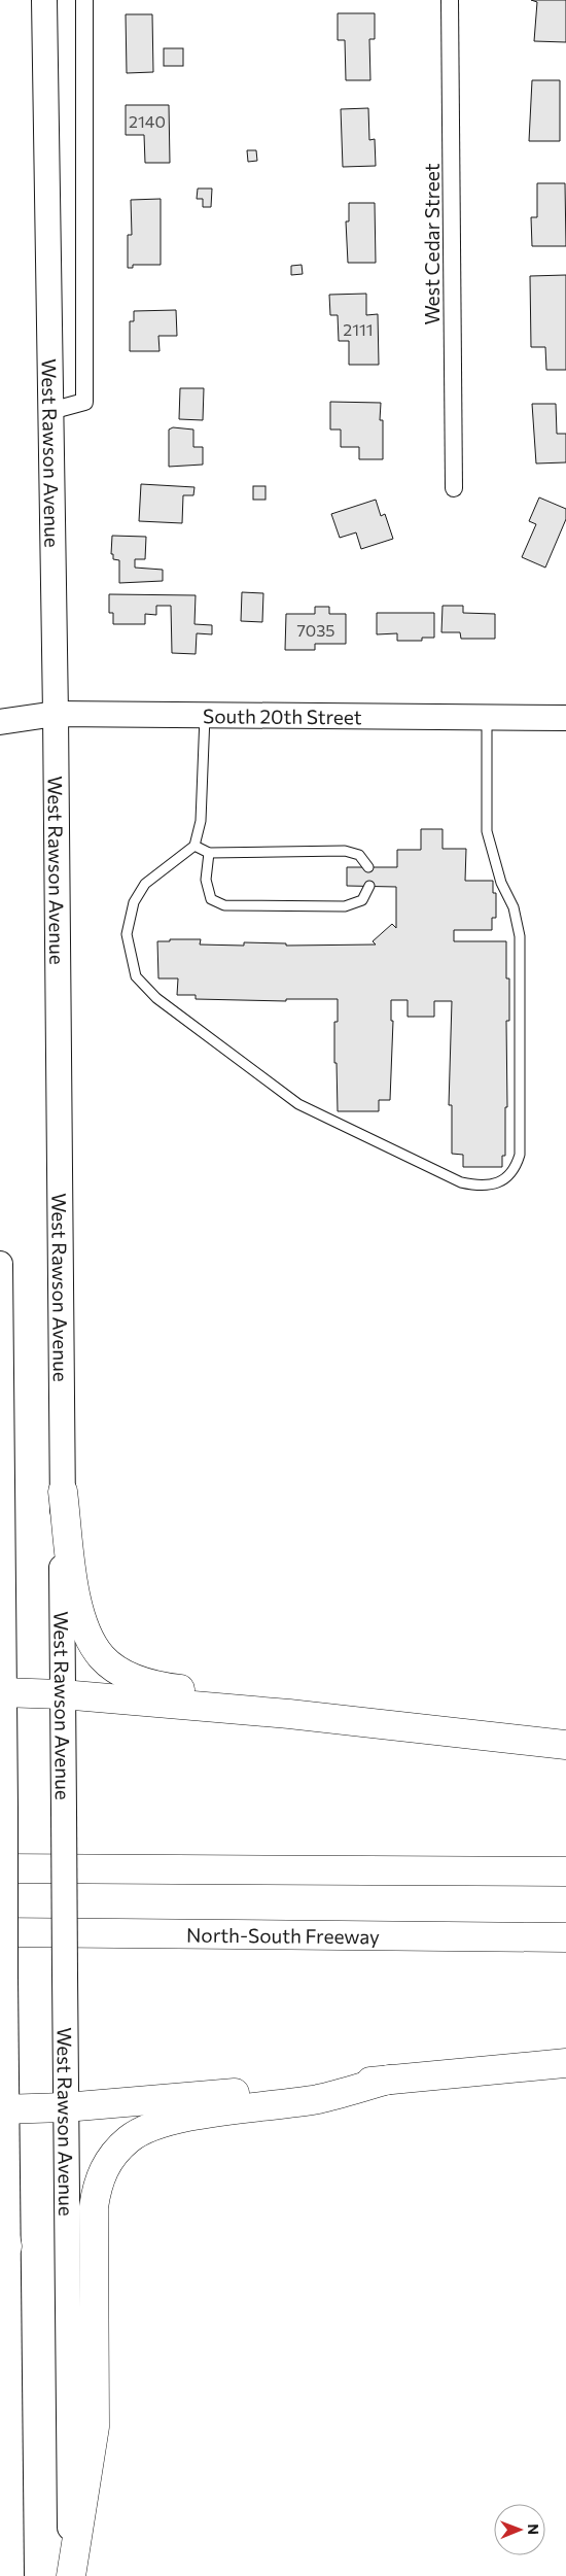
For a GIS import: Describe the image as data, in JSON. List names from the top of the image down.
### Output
{
  "streets": {
    "highway": ["North-South Freeway"],
    "main road": ["West Rawson Avenue", "South 20th Street"],
    "street": ["West Cedar Street"]
  },
  "crossings": [
    ["West Rawson Avenue", "South 20th Street"]
  ],
  "house_numbers": ["2140", "2111", "7035"],
  "north": "right"
}
